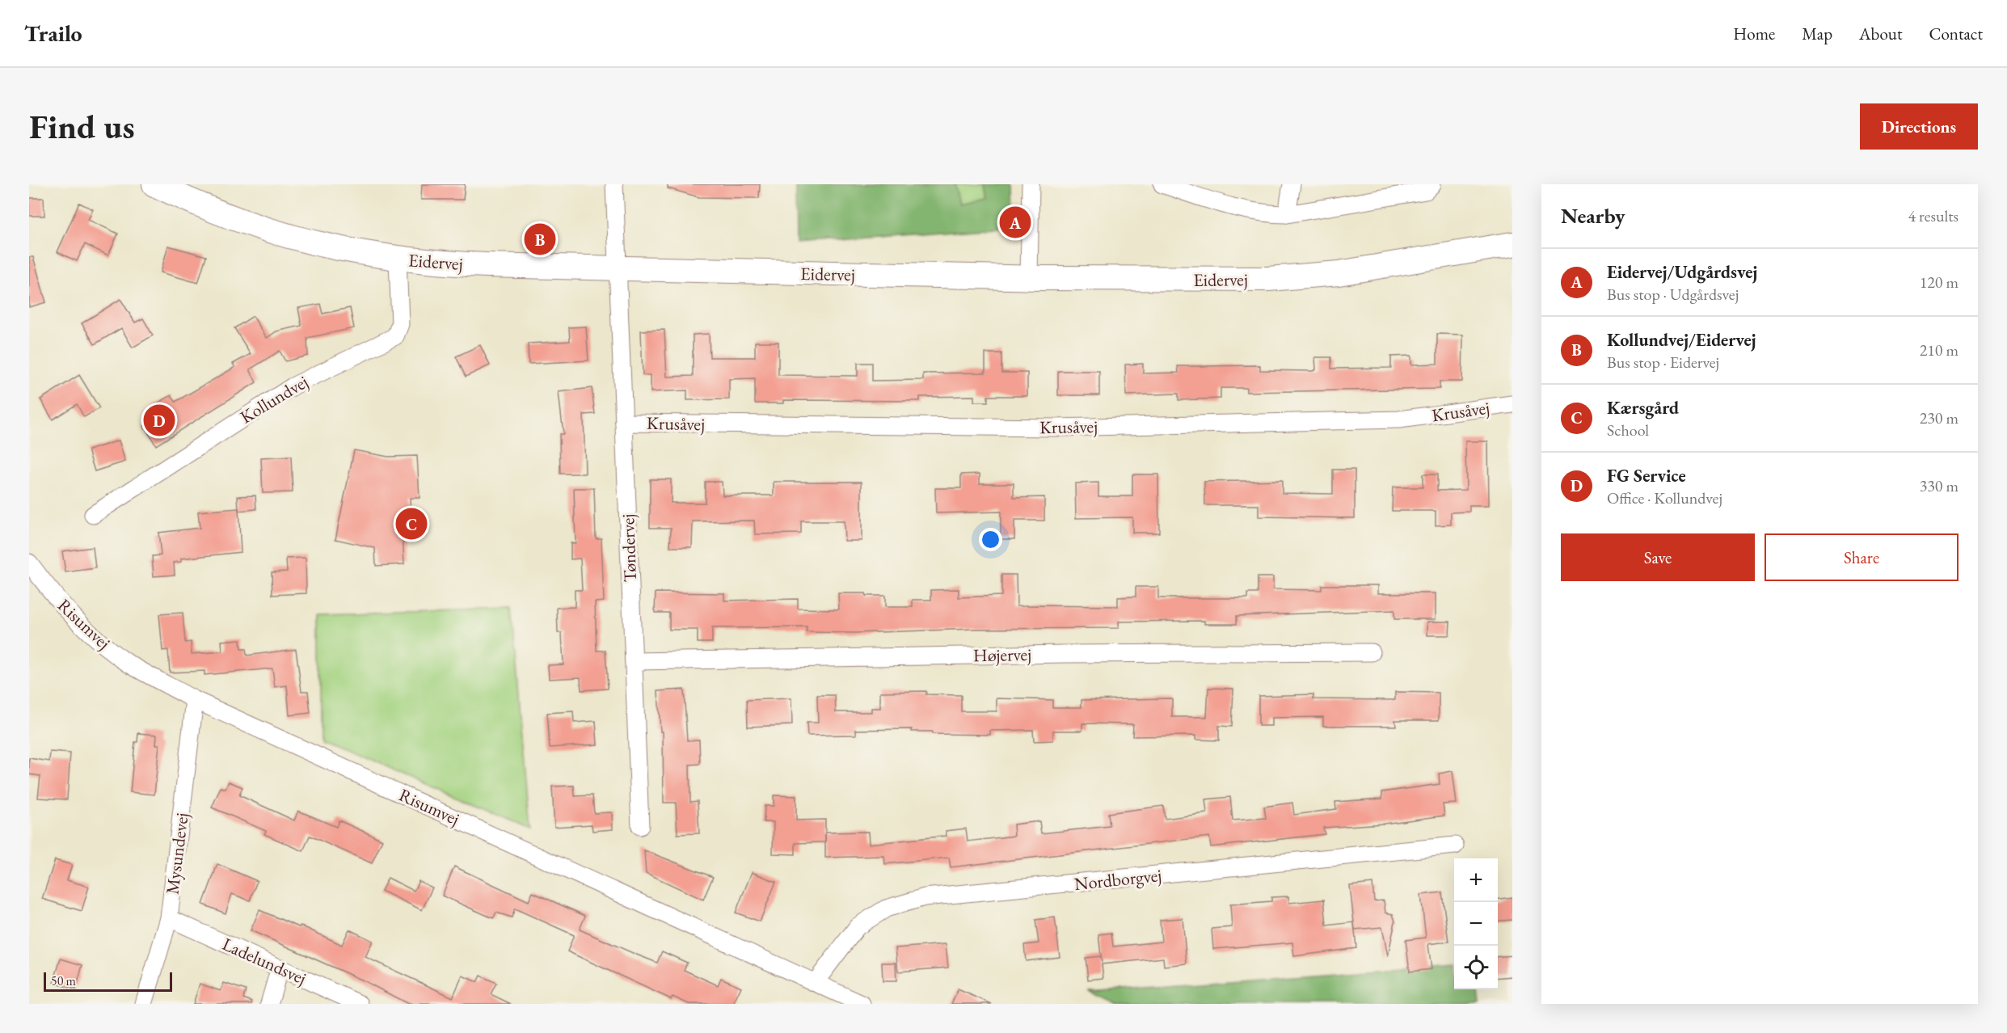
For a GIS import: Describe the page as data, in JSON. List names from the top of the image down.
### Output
{
  "streets": {
    "street": [
      "Eidervej",
      "Kollundvej",
      "Krusåvej",
      "Tøndervej",
      "Risumvej",
      "Højervej",
      "Mysundevej",
      "Nordborgvej",
      "Ladelundsvej"
    ]
  },
  "crossings": [
    ["Eidervej", "Kollundvej"],
    ["Eidervej", "Tøndervej"],
    ["Krusåvej", "Tøndervej"],
    ["Tøndervej", "Højervej"],
    ["Risumvej", "Mysundevej"],
    ["Risumvej", "Nordborgvej"],
    ["Mysundevej", "Ladelundsvej"]
  ],
  "scale_bar": "50 m",
  "page": {
    "header": "Trailo",
    "nav": [
      "Home",
      "Map",
      "About",
      "Contact"
    ],
    "buttons": [
      "Directions",
      ["Save", "Share"]
    ],
    "title": "Find us",
    "heading": ["Nearby", "4 results"],
    "pins": [
      "A",
      "B",
      "D",
      "C"
    ],
    "list": [
      {
        "mark": "A",
        "name": "Eidervej/Udgårdsvej",
        "note": "Bus stop · Udgårdsvej",
        "value": "120 m"
      },
      {
        "mark": "B",
        "name": "Kollundvej/Eidervej",
        "note": "Bus stop · Eidervej",
        "value": "210 m"
      },
      {
        "mark": "C",
        "name": "Kærsgård",
        "note": "School",
        "value": "230 m"
      },
      {
        "mark": "D",
        "name": "FG Service",
        "note": "Office · Kollundvej",
        "value": "330 m"
      }
    ],
    "map_buttons": ["+", "−"],
    "scale": "50 m"
  }
}
